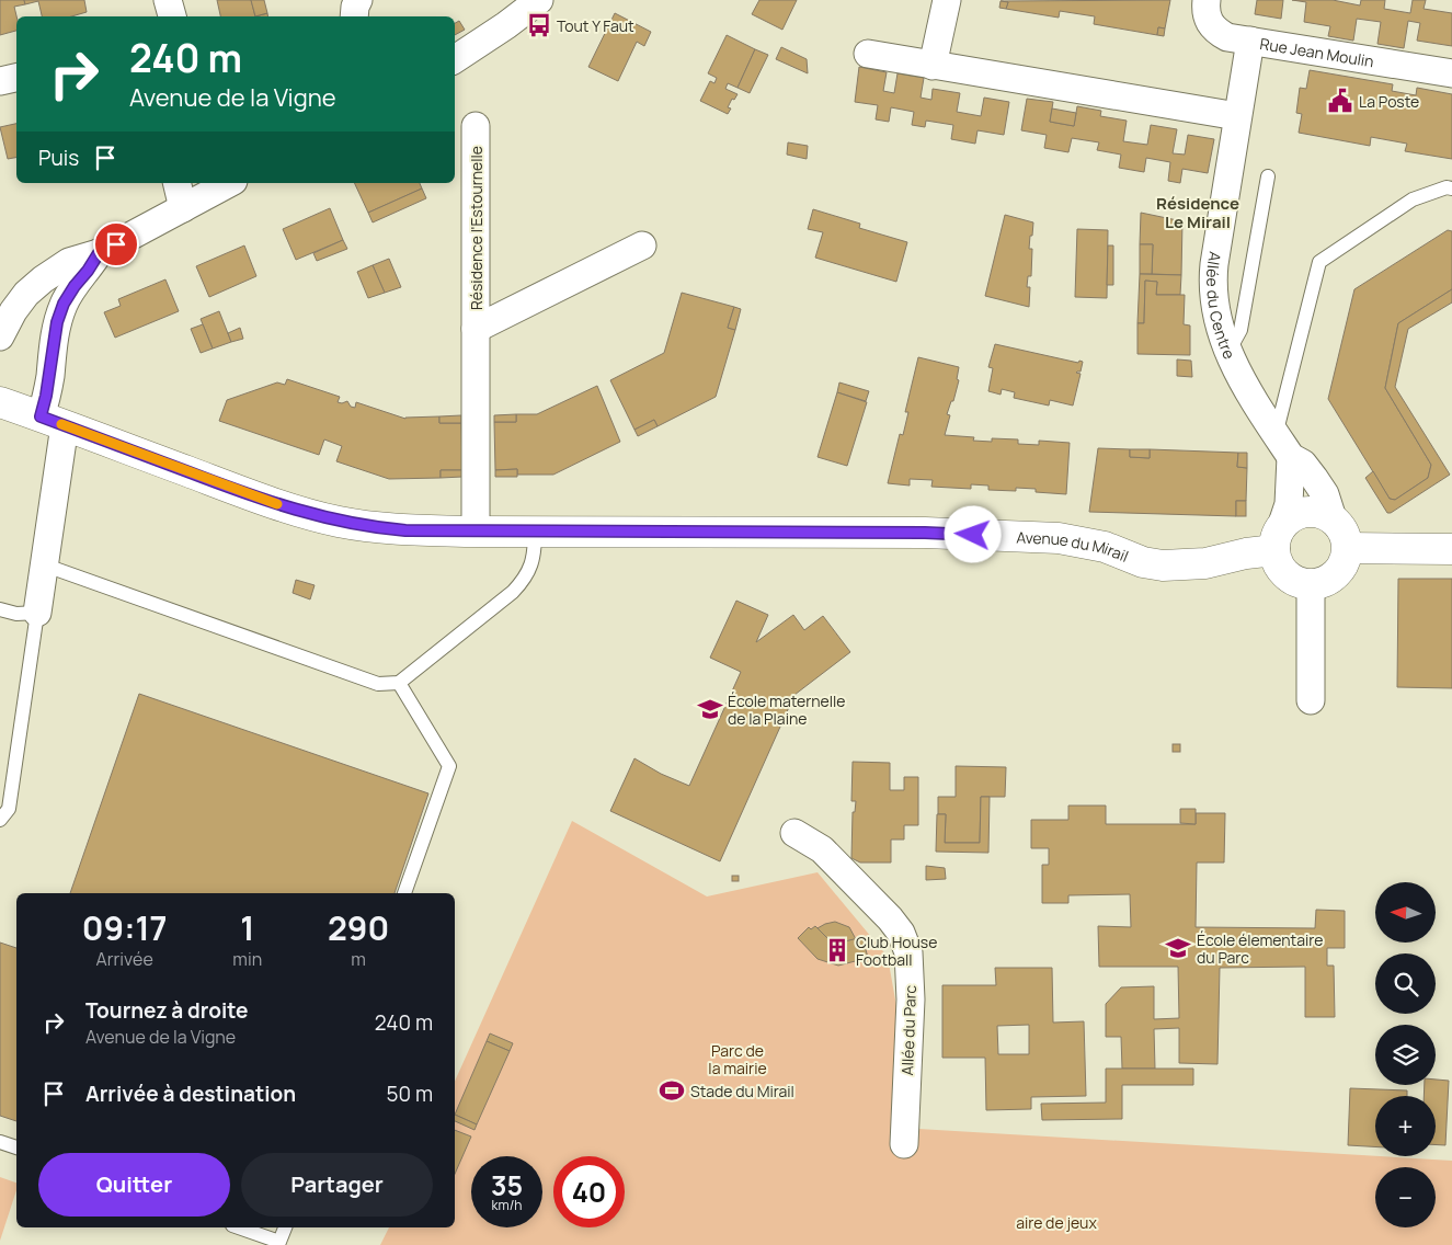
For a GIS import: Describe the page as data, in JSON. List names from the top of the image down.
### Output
{
  "streets": {
    "street": [
      "Rue Jean Moulin",
      "Résidence l'Estournelle",
      "Allée du Centre",
      "Avenue du Mirail",
      "Allée du Parc"
    ]
  },
  "crossings": [
    ["Rue Jean Moulin", "Allée du Centre"],
    ["Résidence l'Estournelle", "Avenue du Mirail"],
    ["Allée du Centre", "Avenue du Mirail"]
  ],
  "districts": ["Résidence Le Mirail"],
  "parks": ["Parc de la mairie", "aire de jeux"],
  "places": {
    "bus stop": ["Tout Y Faut"],
    "public building": ["La Poste"],
    "school or university": ["École maternelle de la Plaine", "École élementaire du Parc"],
    "building": ["Club House Football"],
    "sports": ["Stade du Mirail"]
  },
  "north": "left",
  "page": {
    "turn": ["240 m", "Avenue de la Vigne"],
    "then": "Puis",
    "map_buttons": ["+", "−"],
    "eta": [
      "09:17",
      "Arrivée",
      "1",
      "min",
      "290",
      "m"
    ],
    "list": [
      {
        "name": "Tournez à droite",
        "note": "Avenue de la Vigne",
        "value": "240 m"
      },
      {
        "name": "Arrivée à destination",
        "value": "50 m"
      }
    ],
    "buttons": ["Quitter", "Partager"],
    "speed": "35 km/h",
    "limit": "40"
  }
}
